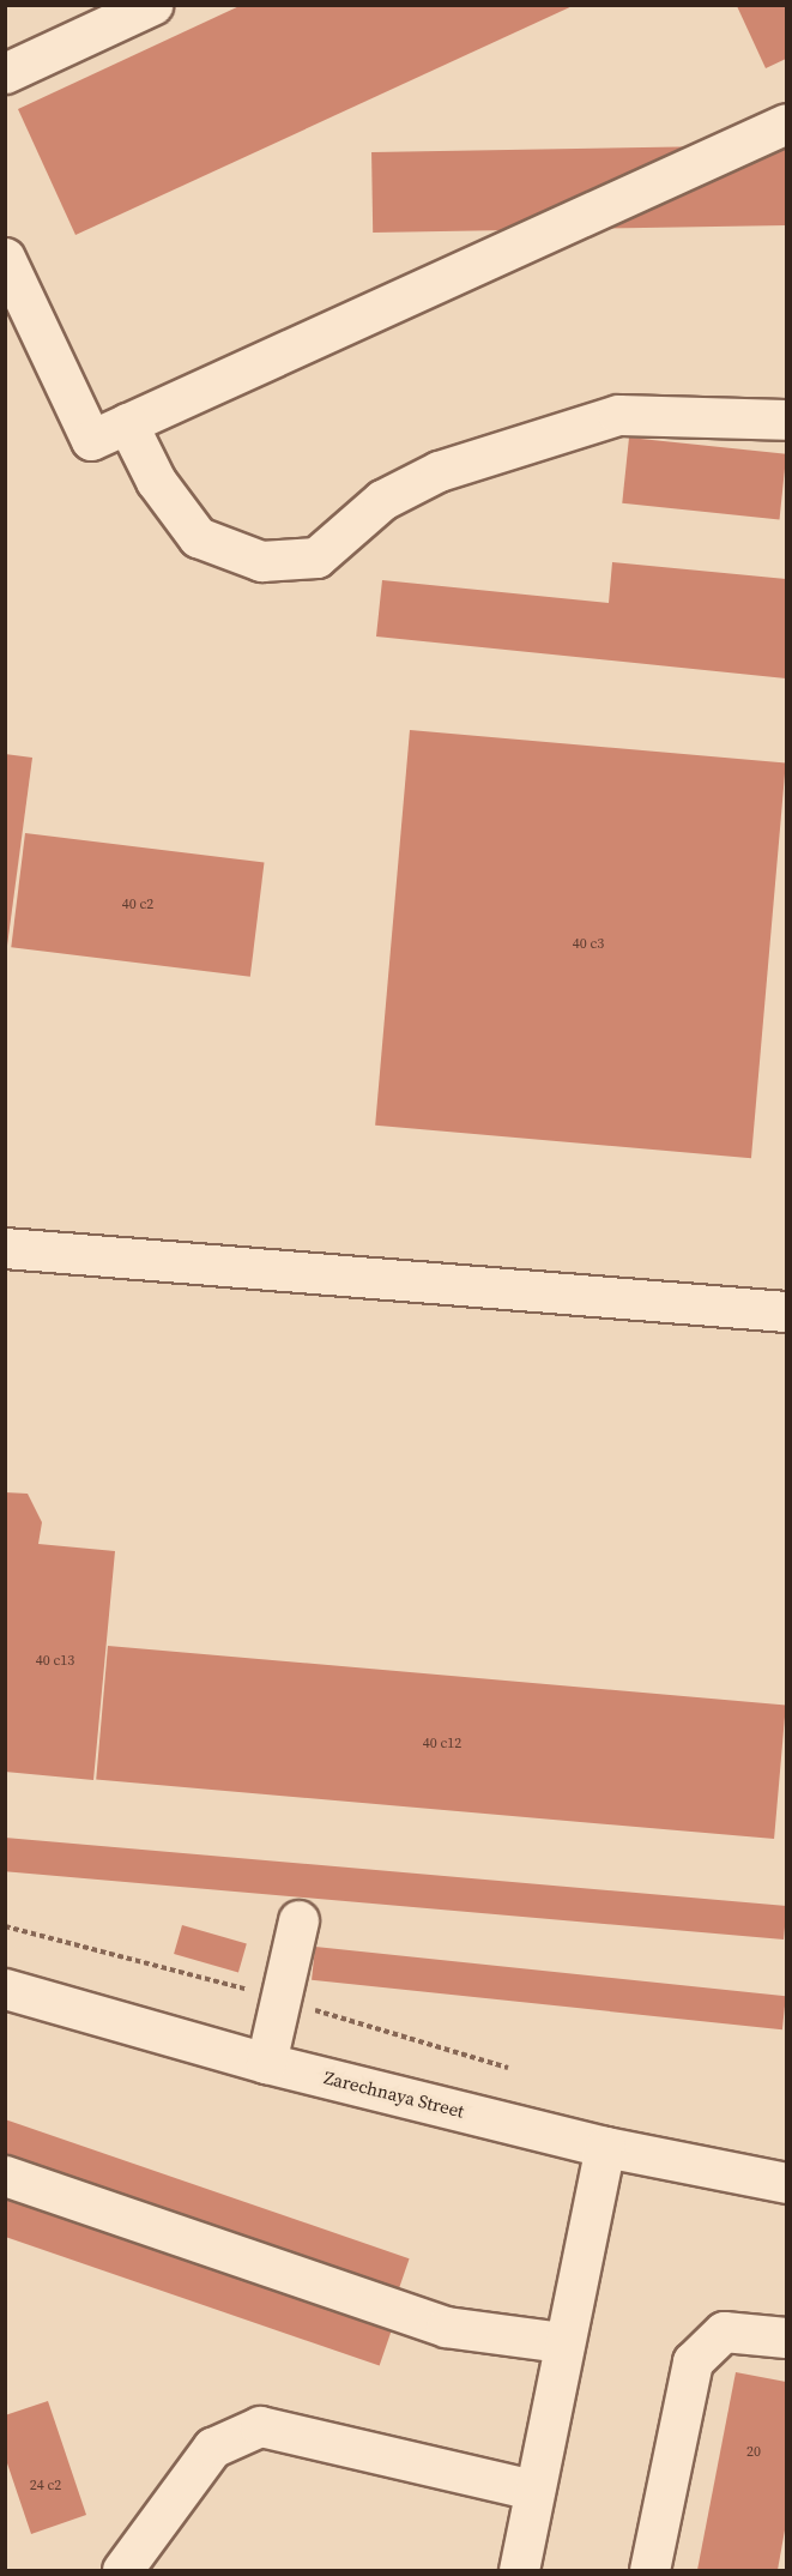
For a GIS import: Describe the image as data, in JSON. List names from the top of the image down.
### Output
{
  "streets": {
    "street": ["Zarechnaya Street"]
  },
  "house_numbers": [
    "40 с2",
    "40 с3",
    "40 с13",
    "40 с12",
    "20",
    "24 с2"
  ]
}
